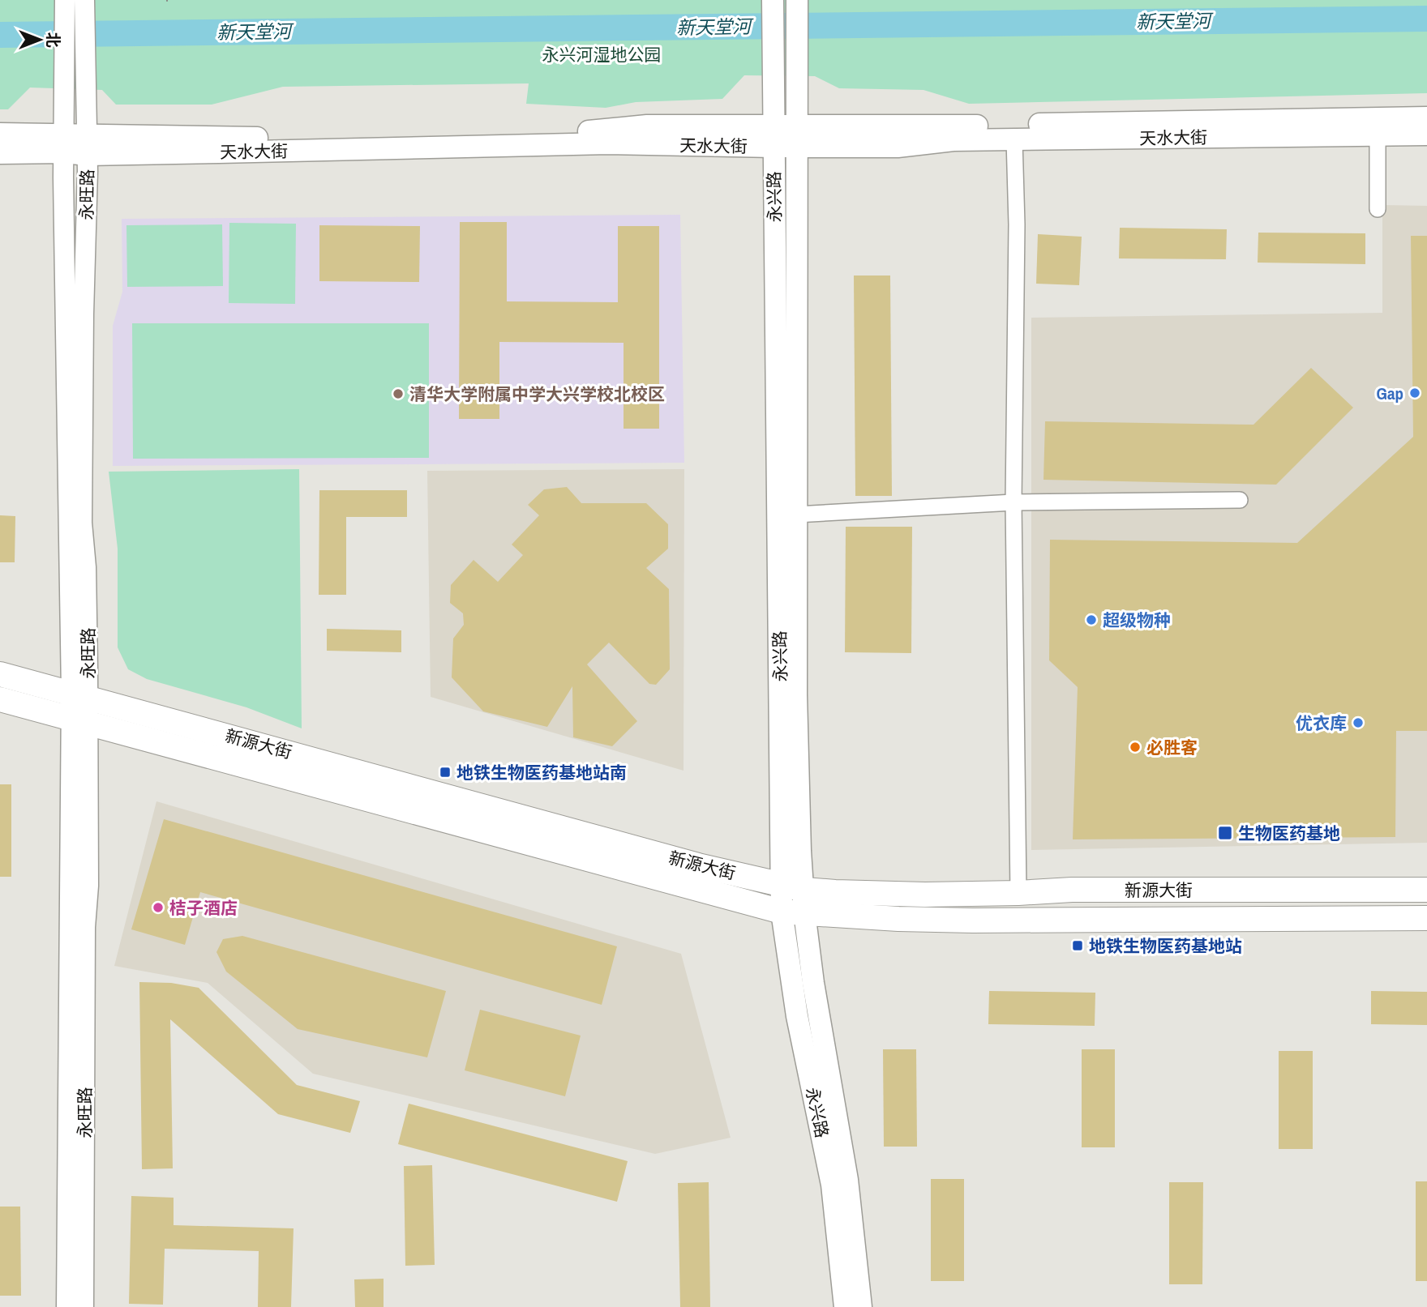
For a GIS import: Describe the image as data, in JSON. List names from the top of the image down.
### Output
{
  "streets": {
    "main road": ["天水大街", "永兴路", "新源大街"],
    "street": ["永旺路"]
  },
  "crossings": [
    ["天水大街", "永旺路"],
    ["天水大街", "永兴路"],
    ["永旺路", "新源大街"],
    ["永兴路", "新源大街"]
  ],
  "water": ["新天堂河"],
  "parks": ["永兴河湿地公园"],
  "places": {
    "other": [
      "Gap",
      "清华大学附属中学大兴学校北校区",
      "超级物种",
      "优衣库",
      "必胜客",
      "桔子酒店"
    ],
    "transit": ["地铁生物医药基地站南", "生物医药基地", "地铁生物医药基地站"]
  },
  "north": "right"
}
